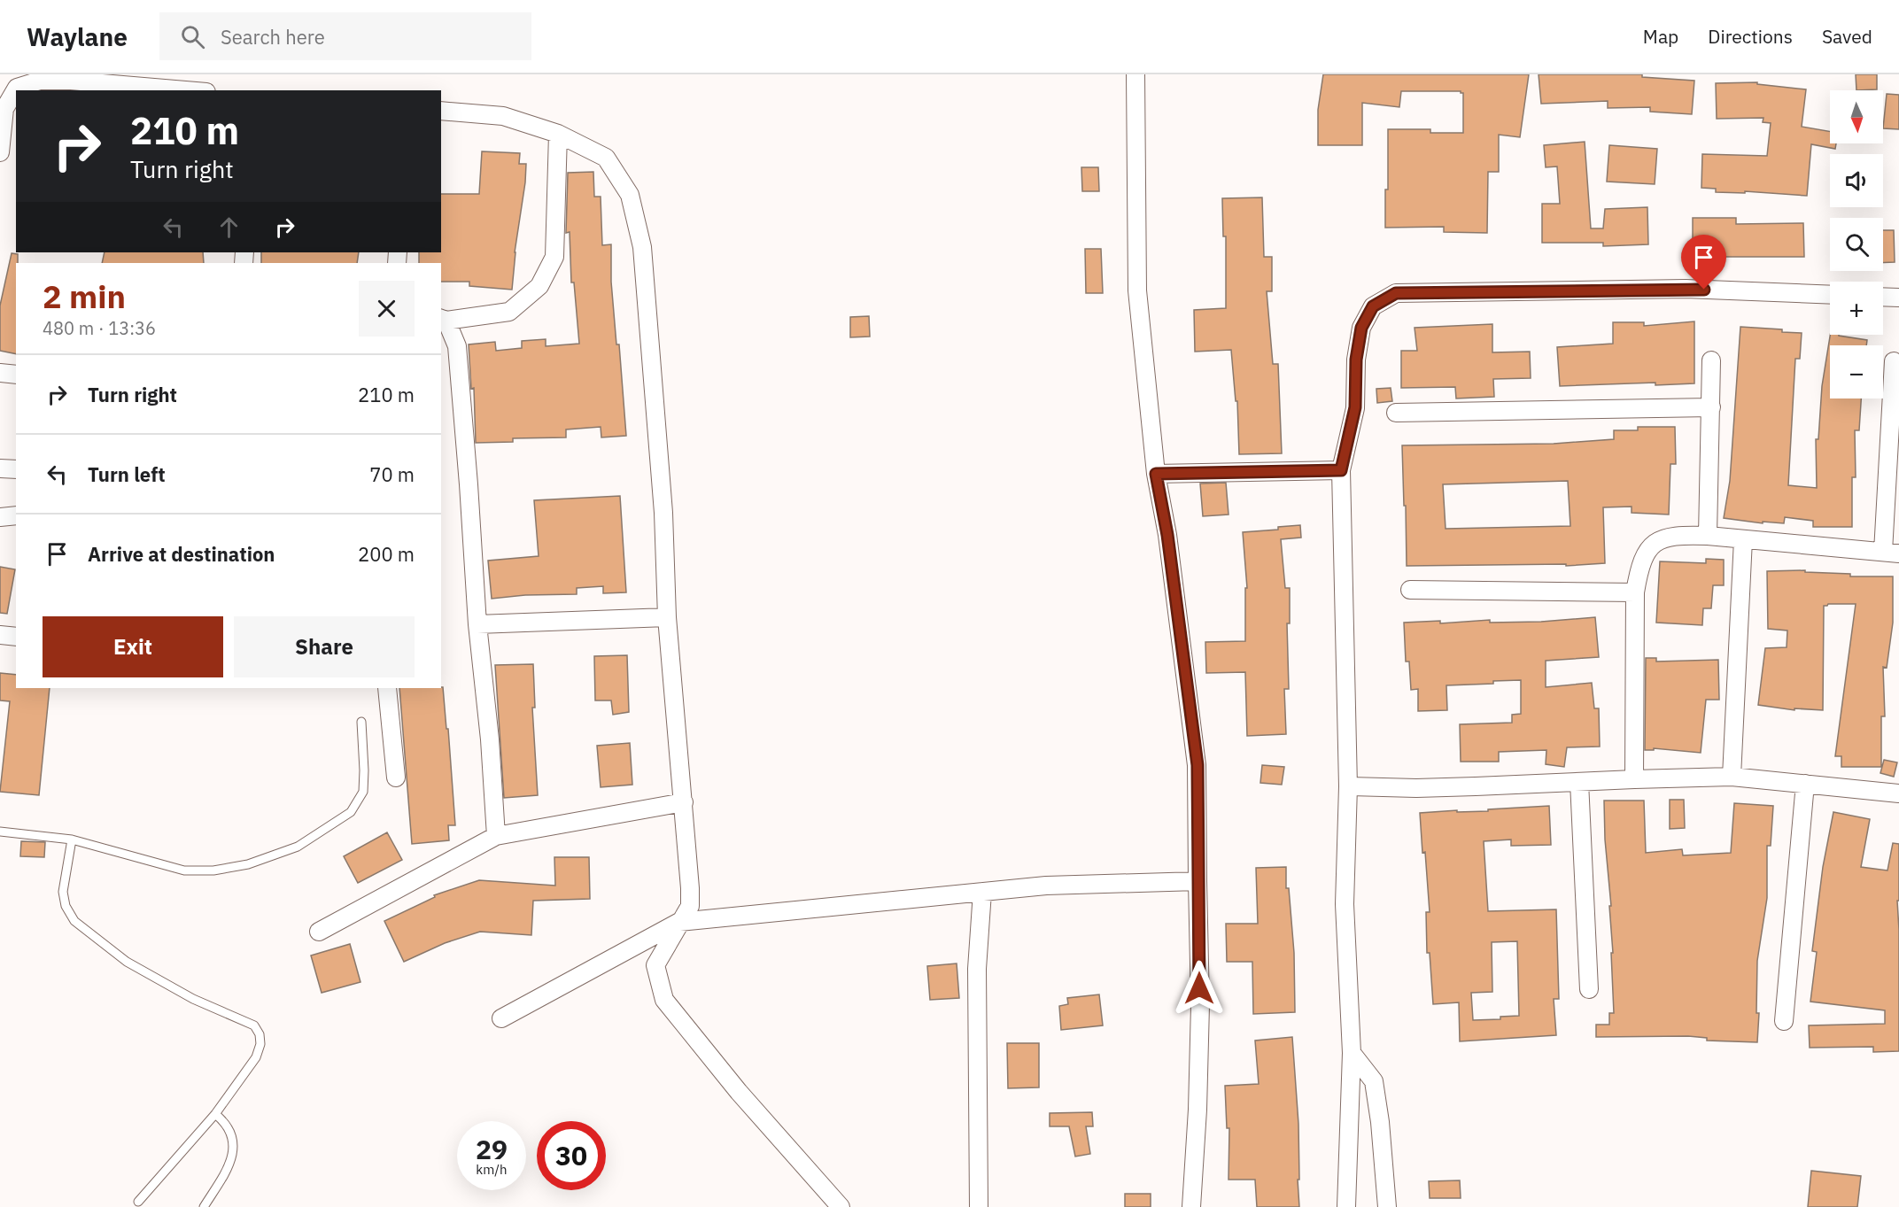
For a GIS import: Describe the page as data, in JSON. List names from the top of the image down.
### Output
{
  "north": "bottom",
  "page": {
    "header": "Waylane",
    "search": "Search here",
    "nav": ["Map", "Directions", "Saved"],
    "map_buttons": ["+", "−"],
    "turn": ["210 m", "Turn right"],
    "heading": ["2 min", "480 m · 13:36"],
    "list": [
      {
        "name": "Turn right",
        "value": "210 m"
      },
      {
        "name": "Turn left",
        "value": "70 m"
      },
      {
        "name": "Arrive at destination",
        "value": "200 m"
      }
    ],
    "buttons": ["Exit", "Share"],
    "speed": "29 km/h",
    "limit": "30"
  }
}
